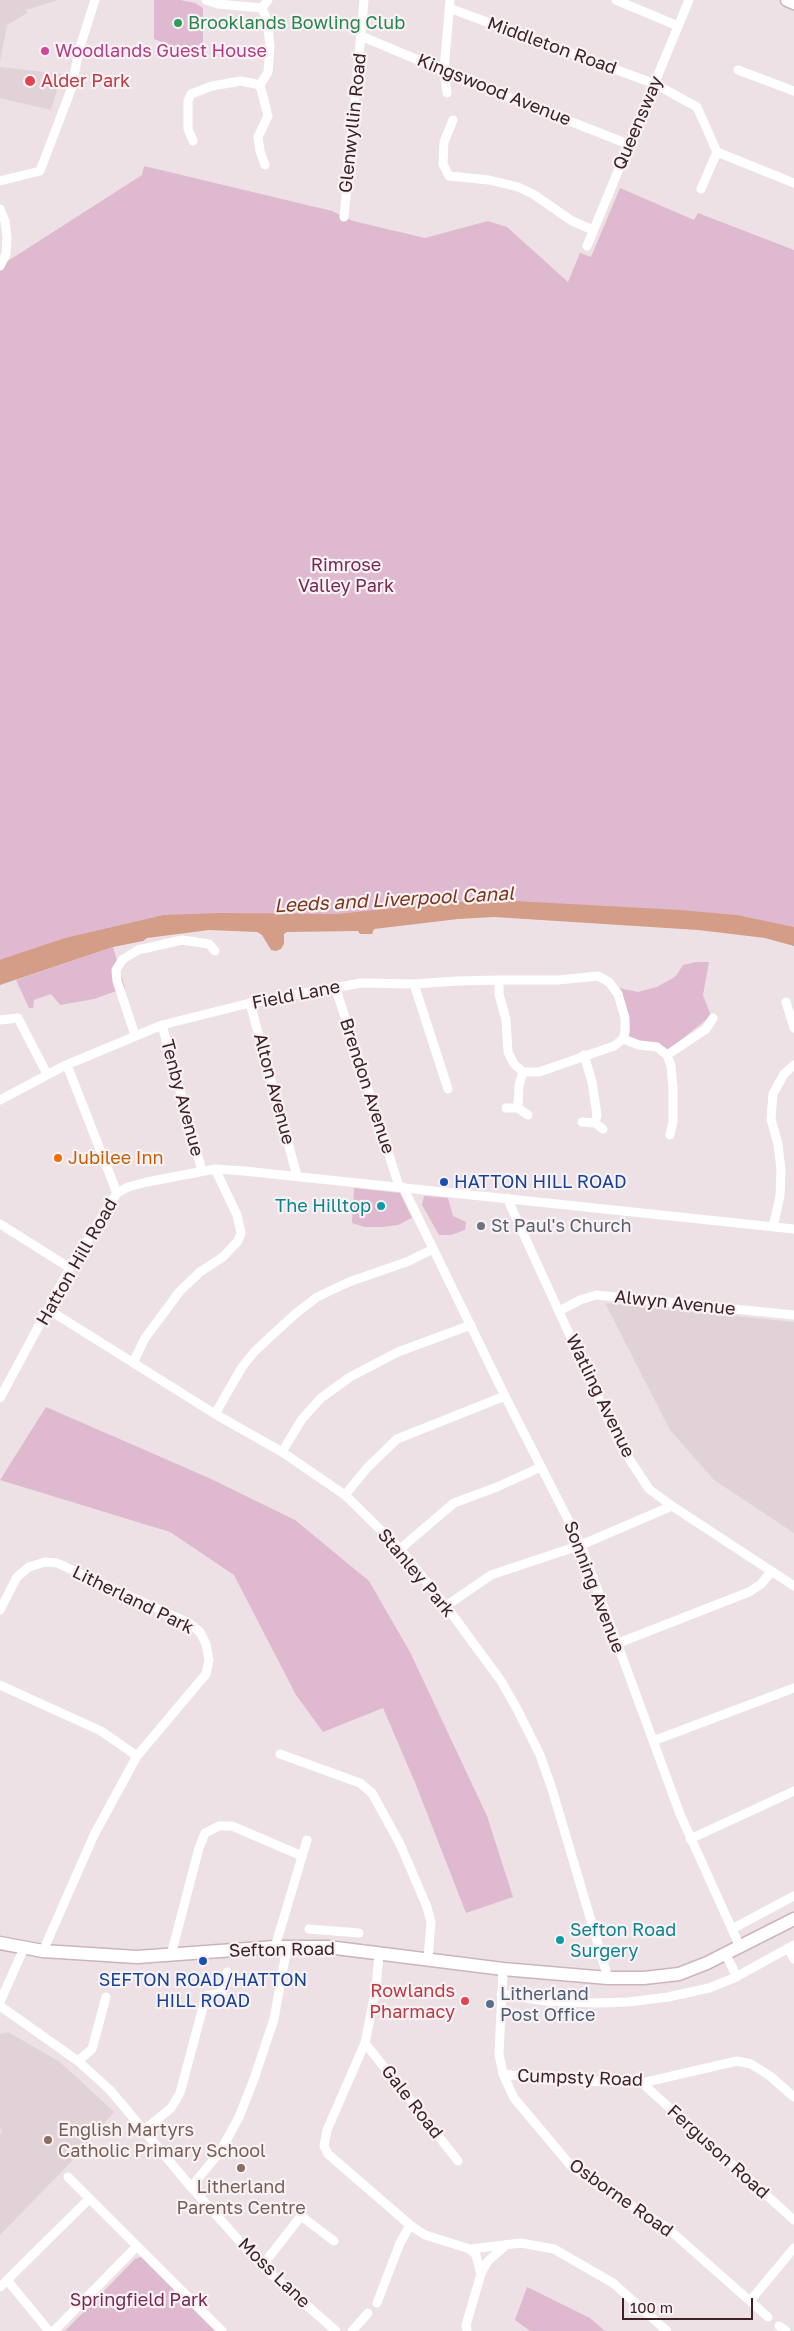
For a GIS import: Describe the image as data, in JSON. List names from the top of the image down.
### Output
{
  "streets": {
    "main road": ["Sefton Road"],
    "street": [
      "Middleton Road",
      "Kingswood Avenue",
      "Glenwyllin Road",
      "Queensway",
      "Field Lane",
      "Brendon Avenue",
      "Alton Avenue",
      "Tenby Avenue",
      "Hatton Hill Road",
      "Alwyn Avenue",
      "Watling Avenue",
      "Stanley Park",
      "Sonning Avenue",
      "Litherland Park",
      "Cumpsty Road",
      "Gale Road",
      "Ferguson Road",
      "Osborne Road",
      "Moss Lane"
    ]
  },
  "crossings": [
    ["Middleton Road", "Queensway"],
    ["Kingswood Avenue", "Glenwyllin Road"],
    ["Kingswood Avenue", "Queensway"],
    ["Field Lane", "Brendon Avenue"],
    ["Field Lane", "Alton Avenue"],
    ["Field Lane", "Tenby Avenue"],
    ["Brendon Avenue", "Hatton Hill Road"],
    ["Brendon Avenue", "Sonning Avenue"],
    ["Alton Avenue", "Hatton Hill Road"],
    ["Tenby Avenue", "Hatton Hill Road"],
    ["Hatton Hill Road", "Watling Avenue"],
    ["Hatton Hill Road", "Stanley Park"],
    ["Hatton Hill Road", "Sonning Avenue"],
    ["Alwyn Avenue", "Watling Avenue"],
    ["Stanley Park", "Sefton Road"],
    ["Sonning Avenue", "Sefton Road"],
    ["Litherland Park", "Sefton Road"],
    ["Sefton Road", "Osborne Road"],
    ["Cumpsty Road", "Ferguson Road"],
    ["Cumpsty Road", "Osborne Road"]
  ],
  "water": ["Leeds and Liverpool Canal"],
  "parks": ["Rimrose Valley Park", "Springfield Park"],
  "places": [
    "Brooklands Bowling Club",
    "Woodlands Guest House",
    "Alder Park",
    "Jubilee Inn",
    "HATTON HILL ROAD",
    "The Hilltop",
    "St Paul's Church",
    "Sefton Road Surgery",
    "SEFTON ROAD/HATTON HILL ROAD",
    "Rowlands Pharmacy",
    "Litherland Post Office",
    "English Martyrs Catholic Primary School",
    "Litherland Parents Centre"
  ],
  "scale_bar": "100 m"
}
